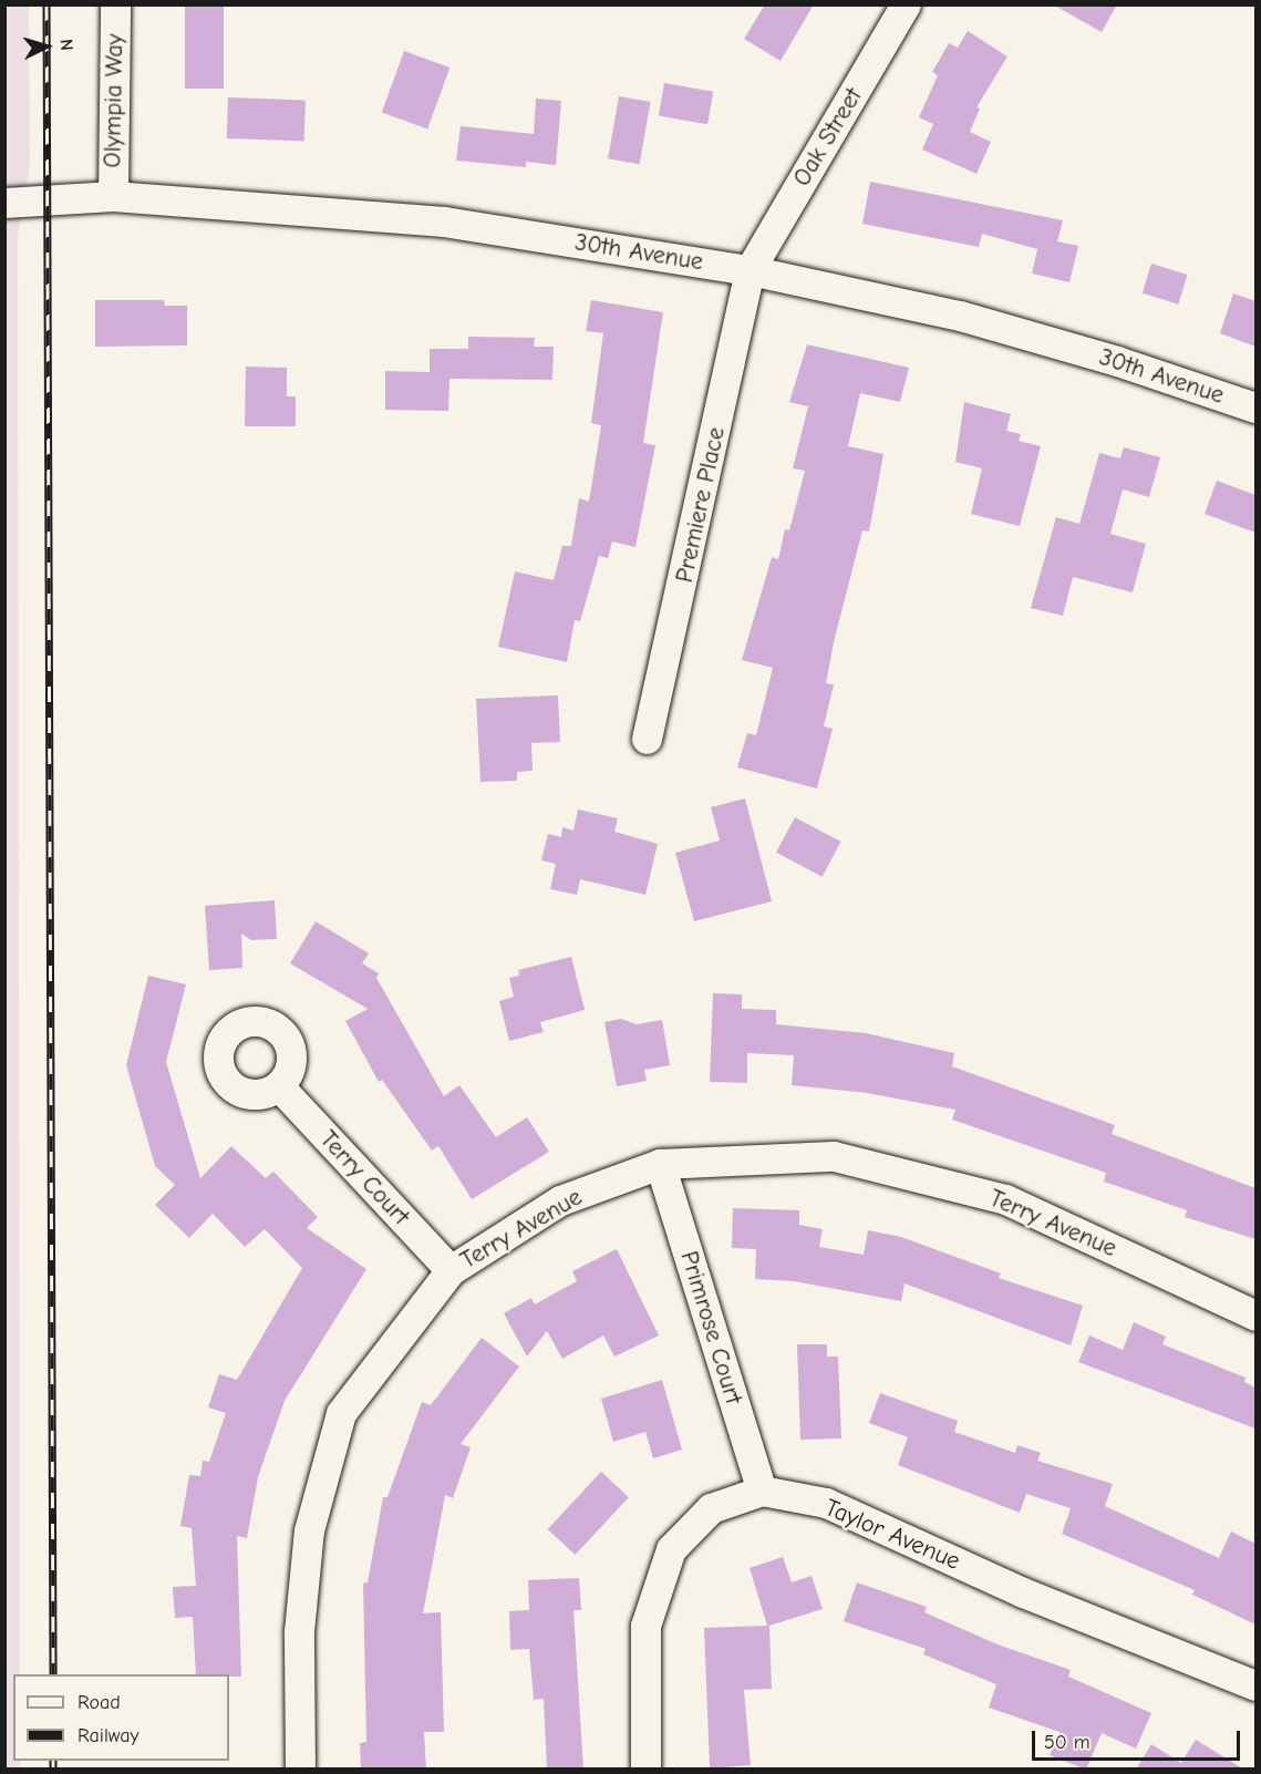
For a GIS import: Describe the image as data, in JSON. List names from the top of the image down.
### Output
{
  "streets": {
    "street": [
      "Olympia Way",
      "Oak Street",
      "30th Avenue",
      "Premiere Place",
      "Terry Court",
      "Terry Avenue",
      "Primrose Court",
      "Taylor Avenue"
    ]
  },
  "crossings": [
    ["Olympia Way", "30th Avenue"],
    ["Oak Street", "30th Avenue"],
    ["Oak Street", "Premiere Place"],
    ["30th Avenue", "Premiere Place"],
    ["Terry Court", "Terry Avenue"],
    ["Terry Avenue", "Primrose Court"],
    ["Primrose Court", "Taylor Avenue"]
  ],
  "legend": ["Road", "Railway"],
  "scale_bar": "50 m",
  "north": "right"
}
